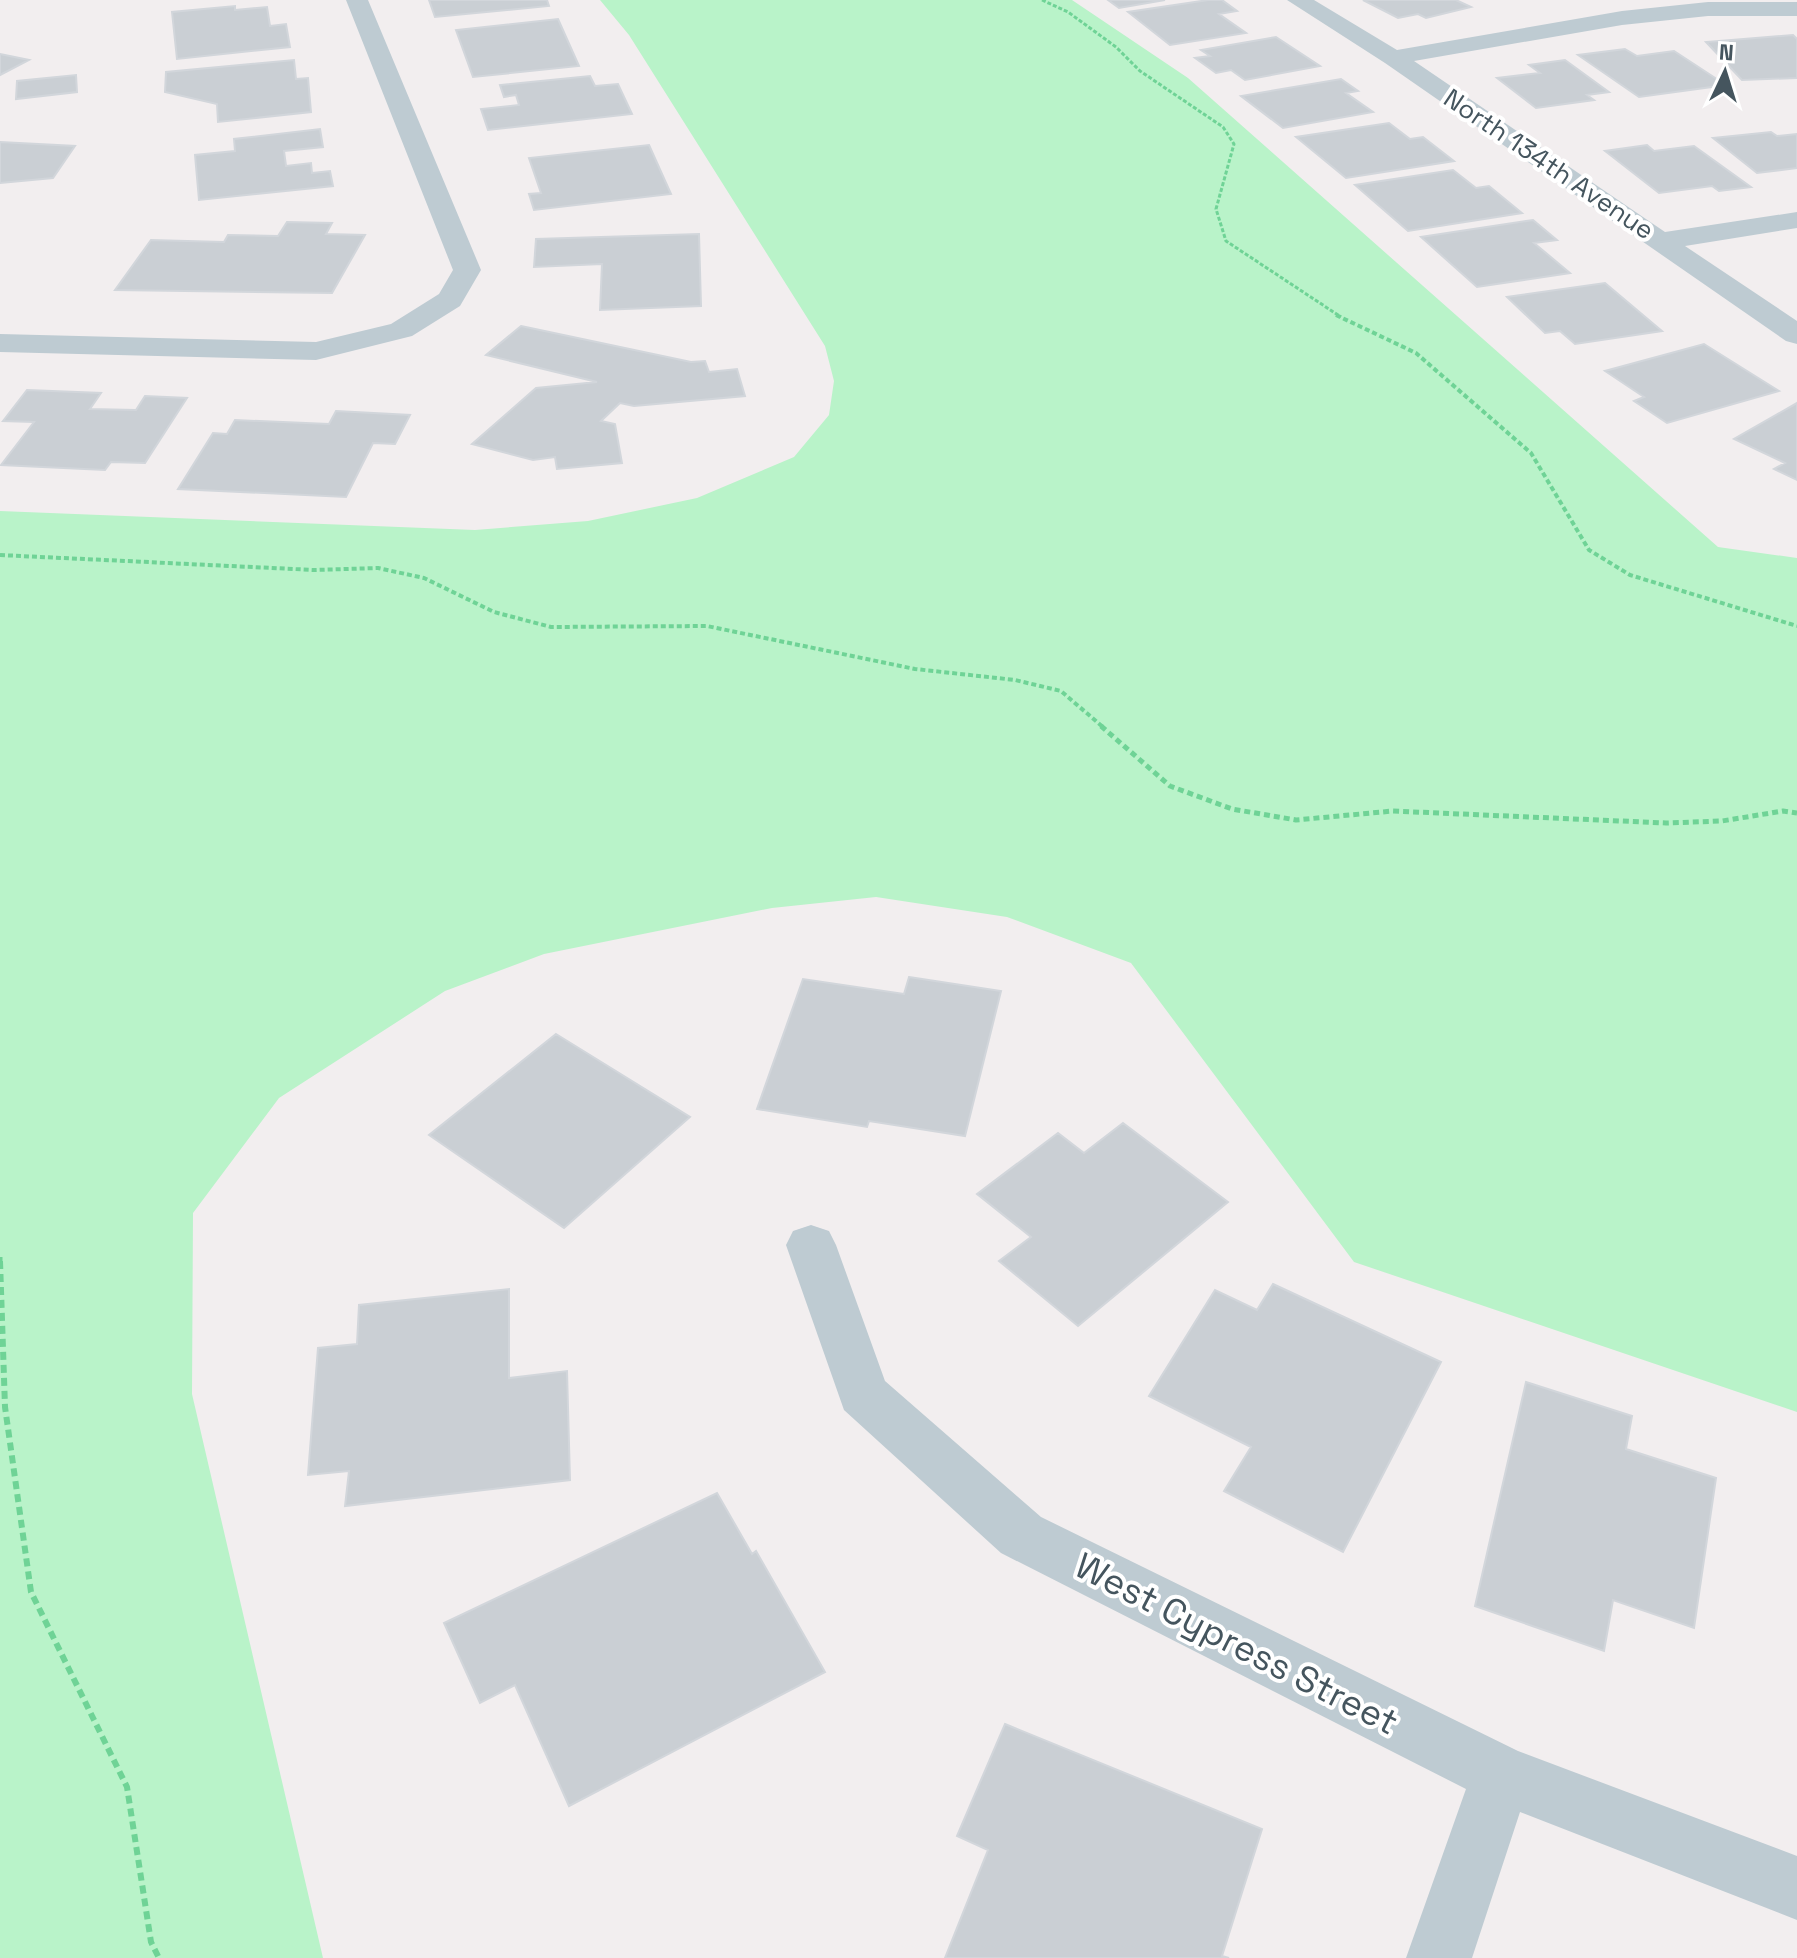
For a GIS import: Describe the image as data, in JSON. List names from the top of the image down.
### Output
{
  "streets": {
    "street": ["North 134th Avenue", "West Cypress Street"]
  },
  "north": "top"
}
